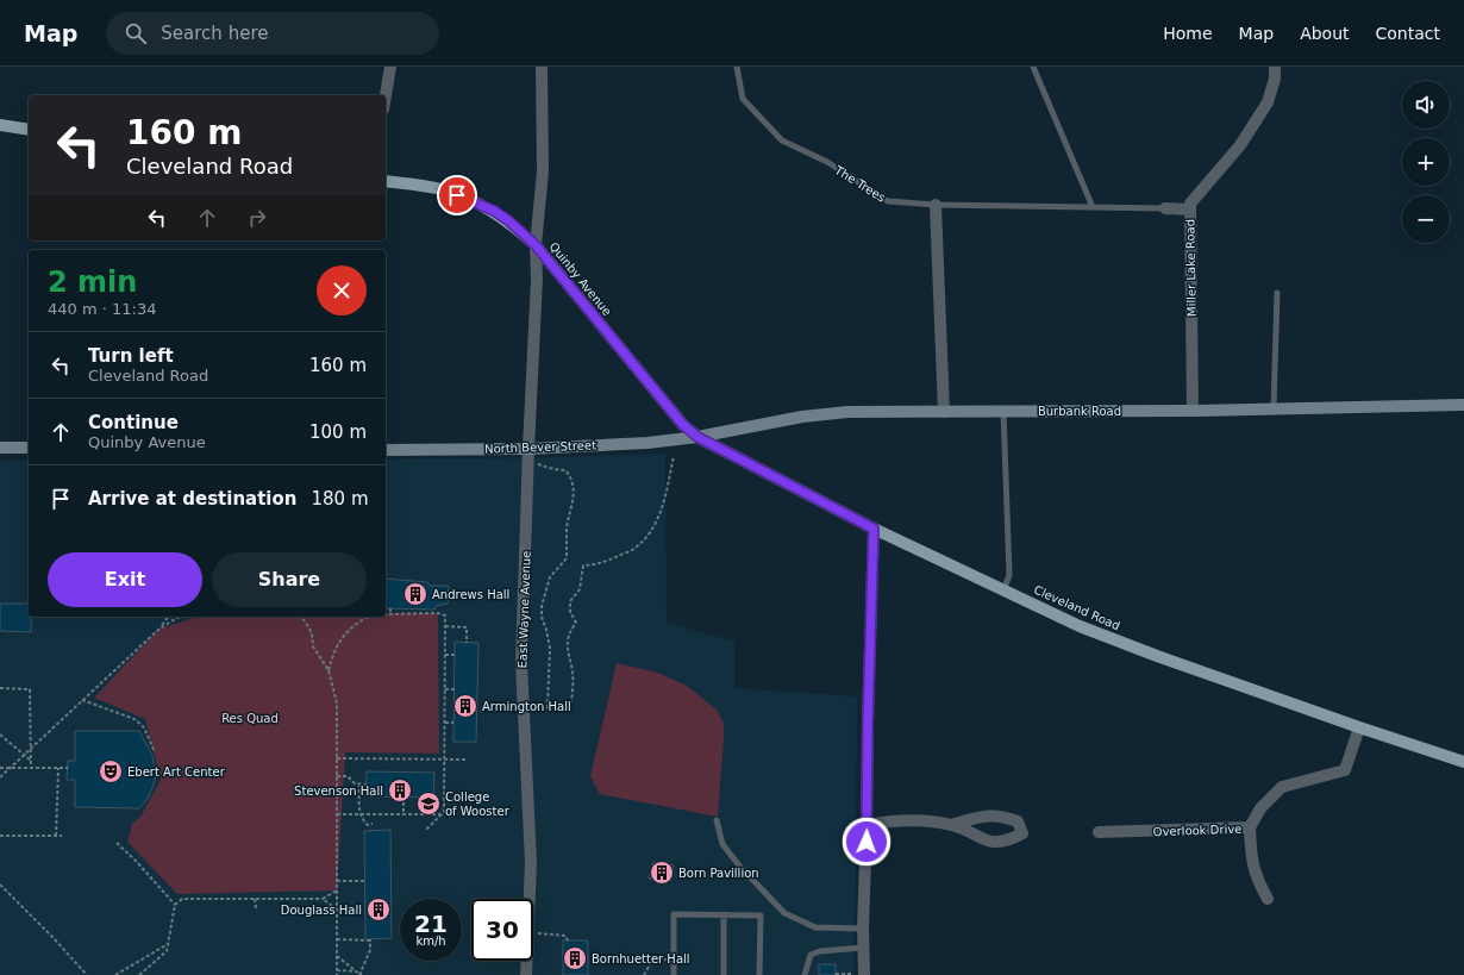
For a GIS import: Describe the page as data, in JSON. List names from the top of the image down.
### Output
{
  "streets": {
    "main road": [
      "Quinby Avenue",
      "Burbank Road",
      "North Bever Street",
      "Cleveland Road"
    ],
    "street": [
      "The Trees",
      "Miller Lake Road",
      "East Wayne Avenue",
      "Overlook Drive"
    ]
  },
  "crossings": [
    ["The Trees", "Miller Lake Road"],
    ["Miller Lake Road", "Burbank Road"],
    ["Quinby Avenue", "Burbank Road"],
    ["Quinby Avenue", "North Bever Street"],
    ["Quinby Avenue", "Cleveland Road"],
    ["Quinby Avenue", "East Wayne Avenue"],
    ["Burbank Road", "North Bever Street"],
    ["Burbank Road", "Cleveland Road"],
    ["North Bever Street", "Cleveland Road"],
    ["North Bever Street", "East Wayne Avenue"]
  ],
  "parks": ["Res Quad"],
  "places": {
    "building": [
      "Andrews Hall",
      "Armington Hall",
      "Stevenson Hall",
      "Born Pavillion",
      "Douglass Hall",
      "Bornhuetter Hall"
    ],
    "theatre": ["Ebert Art Center"],
    "school or university": ["College of Wooster"]
  },
  "page": {
    "header": "Map",
    "search": "Search here",
    "nav": [
      "Home",
      "Map",
      "About",
      "Contact"
    ],
    "map_buttons": ["+", "−"],
    "turn": ["160 m", "Cleveland Road"],
    "heading": ["2 min", "440 m · 11:34"],
    "list": [
      {
        "name": "Turn left",
        "note": "Cleveland Road",
        "value": "160 m"
      },
      {
        "name": "Continue",
        "note": "Quinby Avenue",
        "value": "100 m"
      },
      {
        "name": "Arrive at destination",
        "value": "180 m"
      }
    ],
    "buttons": ["Exit", "Share"],
    "speed": "21 km/h",
    "limit": "30"
  }
}
